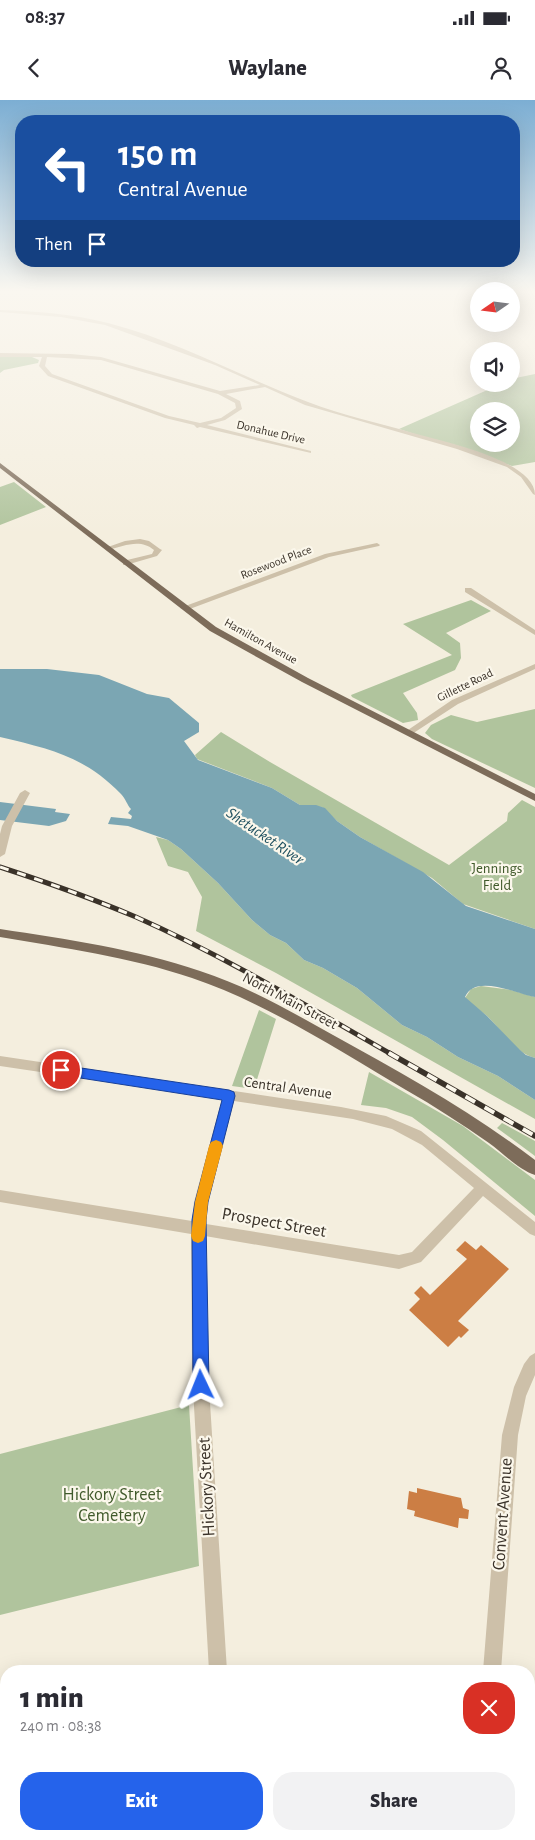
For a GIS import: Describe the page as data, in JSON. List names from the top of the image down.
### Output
{
  "streets": {
    "main road": ["Hamilton Avenue", "North Main Street"],
    "street": [
      "Donahue Drive",
      "Rosewood Place",
      "Gillette Road",
      "Central Avenue",
      "Prospect Street",
      "Hickory Street",
      "Convent Avenue"
    ]
  },
  "crossings": [
    ["Rosewood Place", "Hamilton Avenue"],
    ["Hamilton Avenue", "Gillette Road"],
    ["Central Avenue", "Prospect Street"],
    ["Central Avenue", "Hickory Street"],
    ["Prospect Street", "Hickory Street"]
  ],
  "water": ["Shetucket River"],
  "parks": ["Jennings Field", "Hickory Street Cemetery"],
  "north": "left",
  "page": {
    "status": "08:37",
    "header": "Waylane",
    "turn": ["150 m", "Central Avenue"],
    "then": "Then",
    "heading": ["1 min", "240 m · 08:38"],
    "buttons": ["Exit", "Share"]
  }
}
